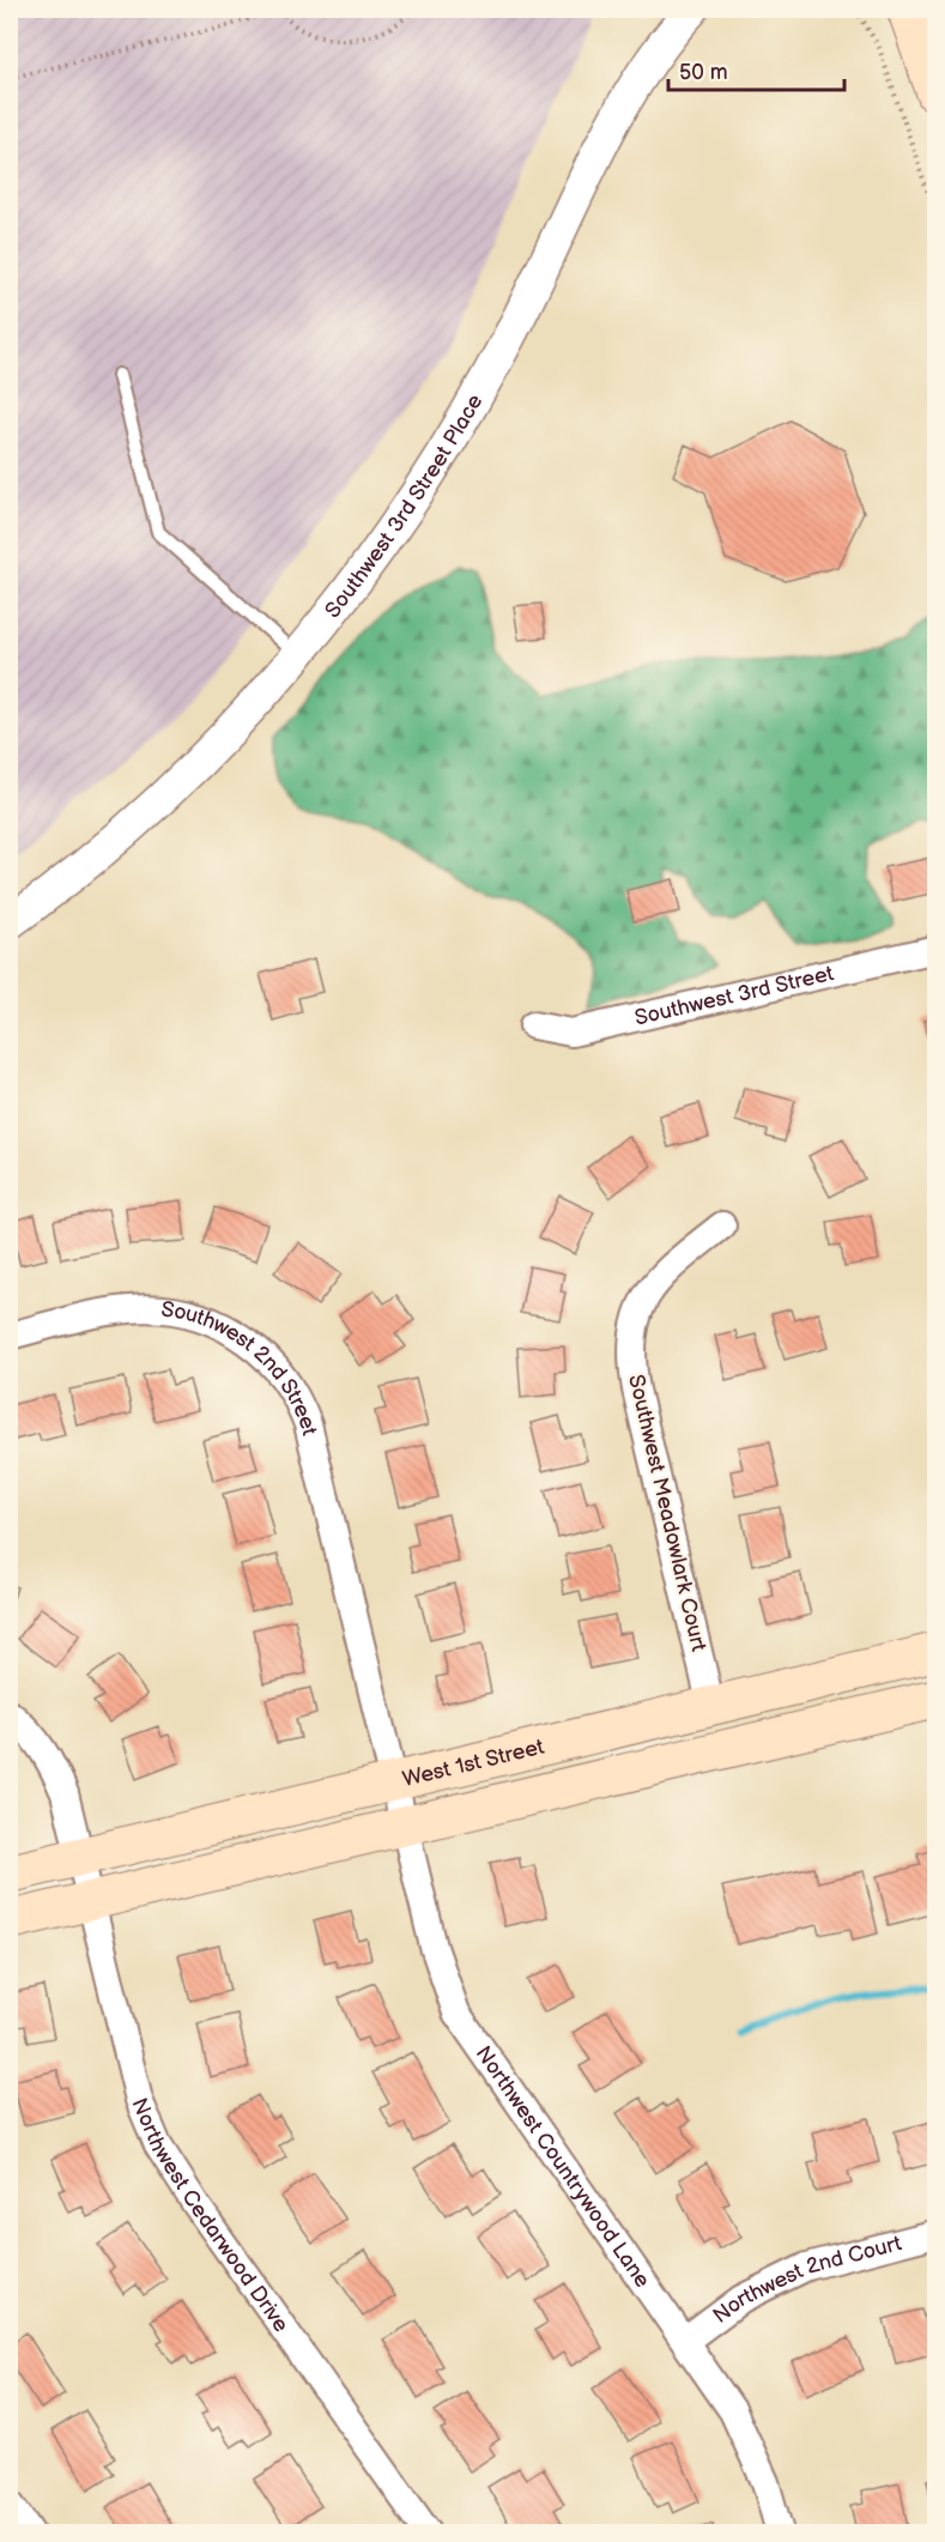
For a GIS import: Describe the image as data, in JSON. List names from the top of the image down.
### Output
{
  "streets": {
    "main road": ["West 1st Street"],
    "street": [
      "Southwest 3rd Street Place",
      "Southwest 3rd Street",
      "Southwest 2nd Street",
      "Southwest Meadowlark Court",
      "Northwest Countrywood Lane",
      "Northwest Cedarwood Drive",
      "Northwest 2nd Court"
    ]
  },
  "crossings": [
    ["Southwest 2nd Street", "West 1st Street"],
    ["Southwest 2nd Street", "Northwest Countrywood Lane"],
    ["Southwest Meadowlark Court", "West 1st Street"],
    ["West 1st Street", "Northwest Countrywood Lane"],
    ["West 1st Street", "Northwest Cedarwood Drive"],
    ["Northwest Countrywood Lane", "Northwest 2nd Court"]
  ],
  "scale_bar": "50 m"
}
